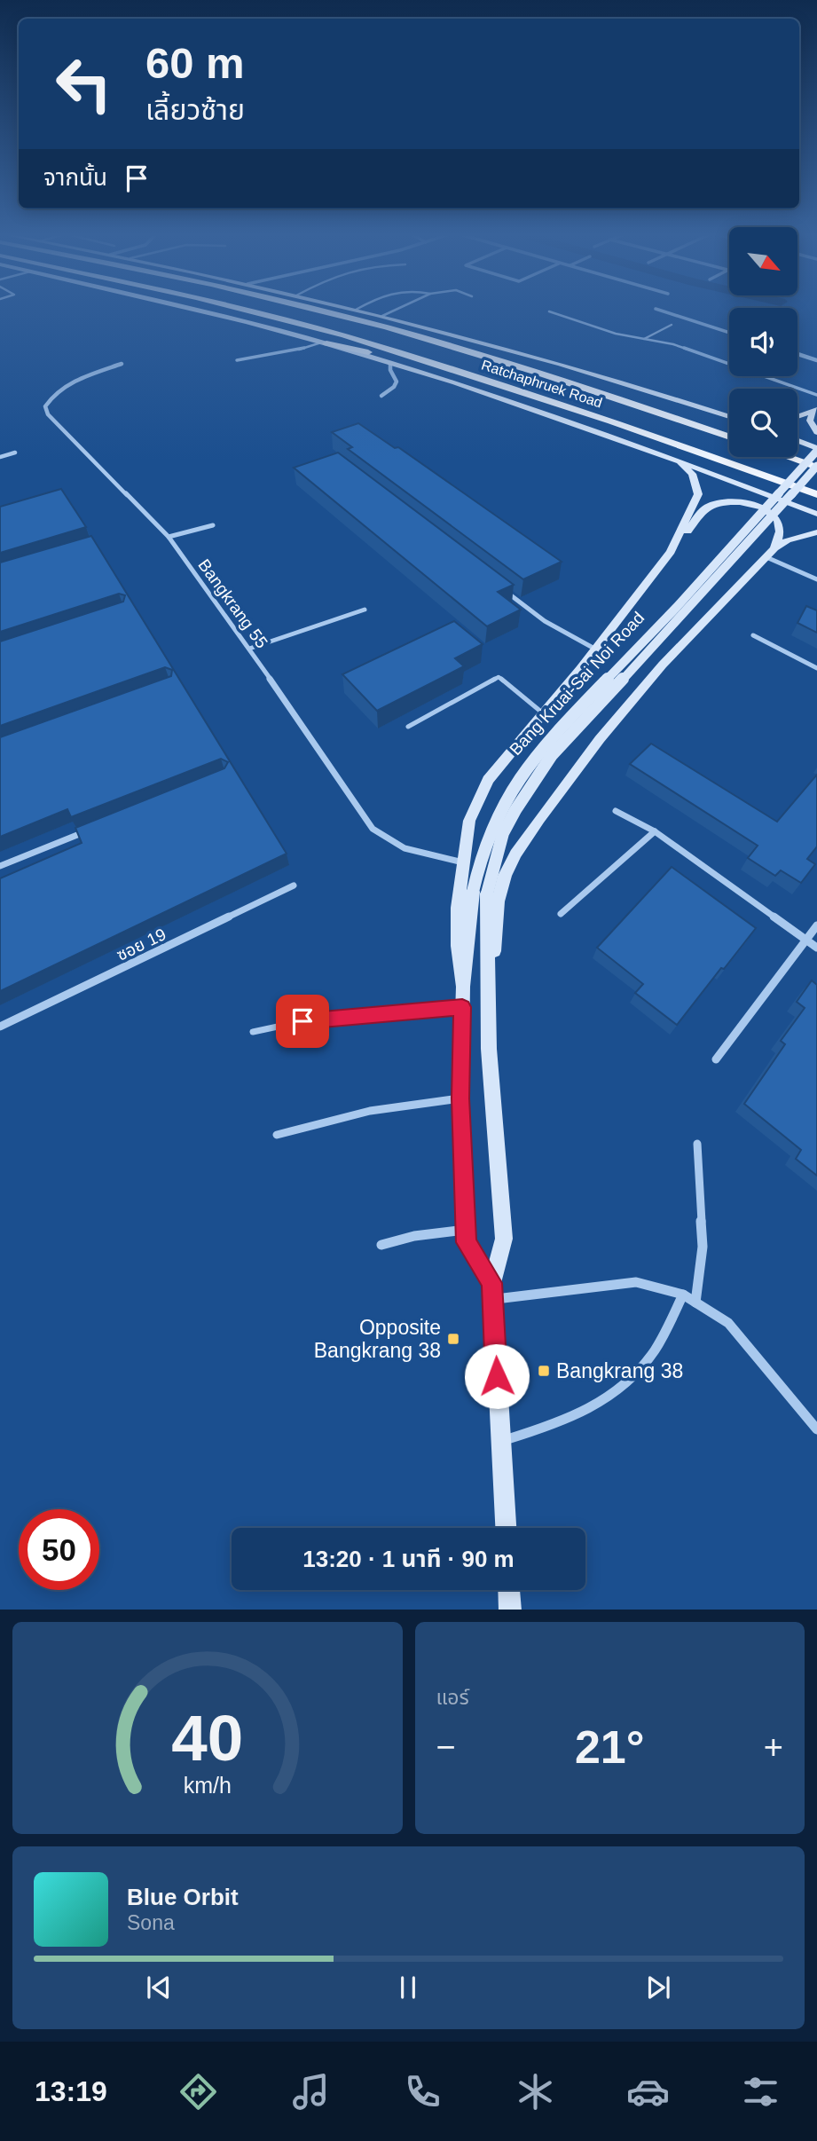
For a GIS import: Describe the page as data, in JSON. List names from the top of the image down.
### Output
{
  "streets": {
    "main road": ["Ratchaphruek Road", "Bang Kruai-Sai Noi Road"],
    "street": ["Bangkrang 55", "ซอย 19"]
  },
  "places": {
    "transit": ["Opposite Bangkrang 38", "Bangkrang 38"]
  },
  "north": "bottom right",
  "page": {
    "turn": ["60 m", "เลี้ยวซ้าย"],
    "then": "จากนั้น",
    "limit": "50",
    "trip": "13:20 · 1 นาที · 90 m",
    "tile": "แอร์",
    "heat": ["−", "21°", "+"],
    "song": ["Blue Orbit", "Sona"],
    "tabs": "13:19",
    "gauge": ["40", "km/h"]
  }
}
